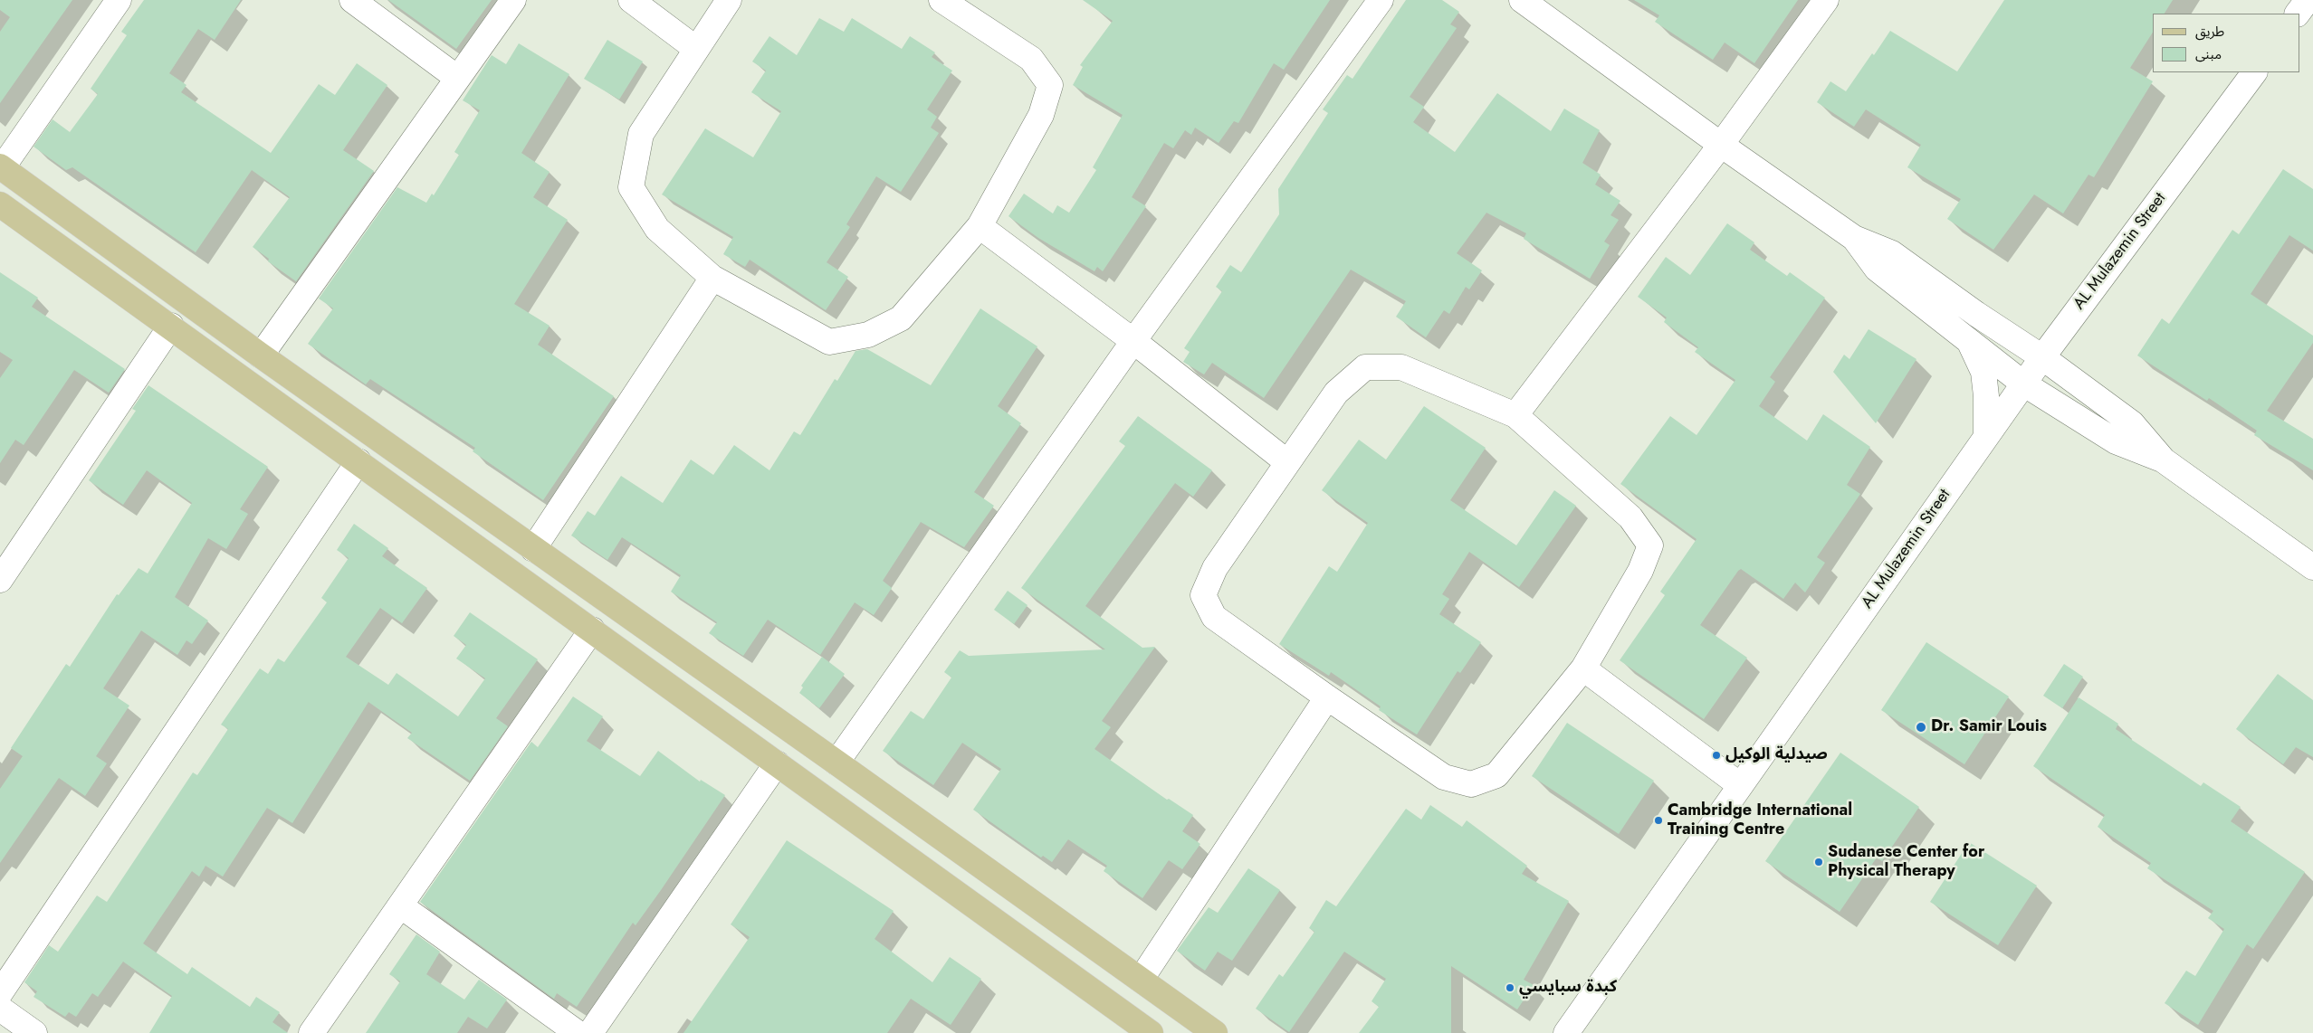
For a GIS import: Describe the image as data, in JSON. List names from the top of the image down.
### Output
{
  "streets": {
    "street": ["AL Mulazemin Street"]
  },
  "places": [
    "Dr. Samir Louis",
    "صيدلية الوكيل",
    "Cambridge International Training Centre",
    "Sudanese Center for Physical Therapy",
    "كبدة سبايسي"
  ],
  "legend": ["طريق", "مبنى"]
}
